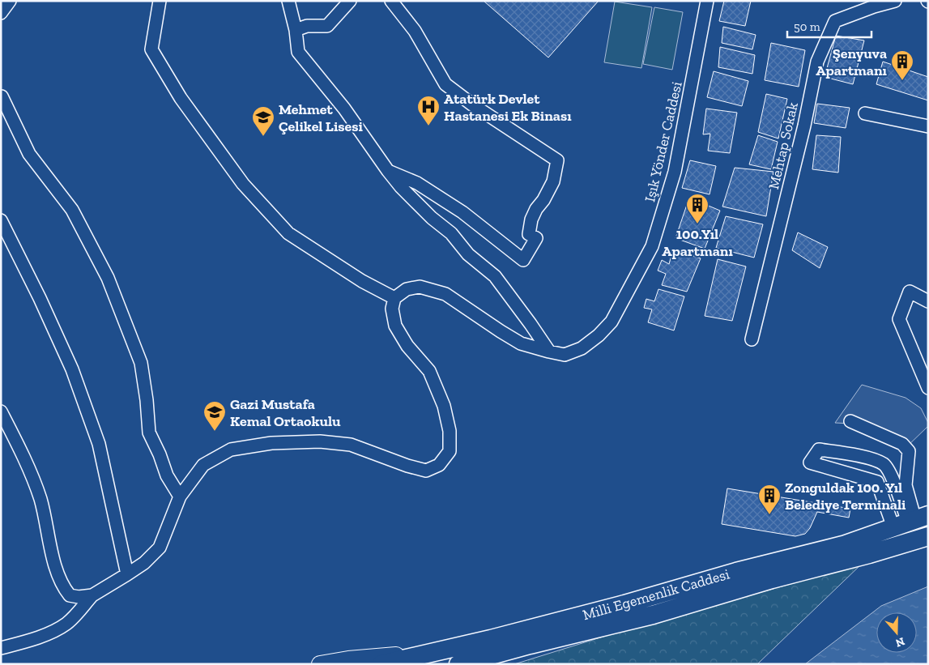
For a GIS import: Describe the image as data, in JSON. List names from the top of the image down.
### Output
{
  "streets": {
    "highway": ["Milli Egemenlik Caddesi"],
    "street": ["Işık Yönder Caddesi", "Mehtap Sokak"]
  },
  "places": {
    "building": ["Şenyuva Apartmanı", "100.Yıl Apartmanı", "Zonguldak 100. Yıl Belediye Terminali"],
    "hospital": ["Atatürk Devlet Hastanesi Ek Binası"],
    "school or university": ["Mehmet Çelikel Lisesi", "Gazi Mustafa Kemal Ortaokulu"]
  },
  "scale_bar": "50 m",
  "north": "bottom"
}
